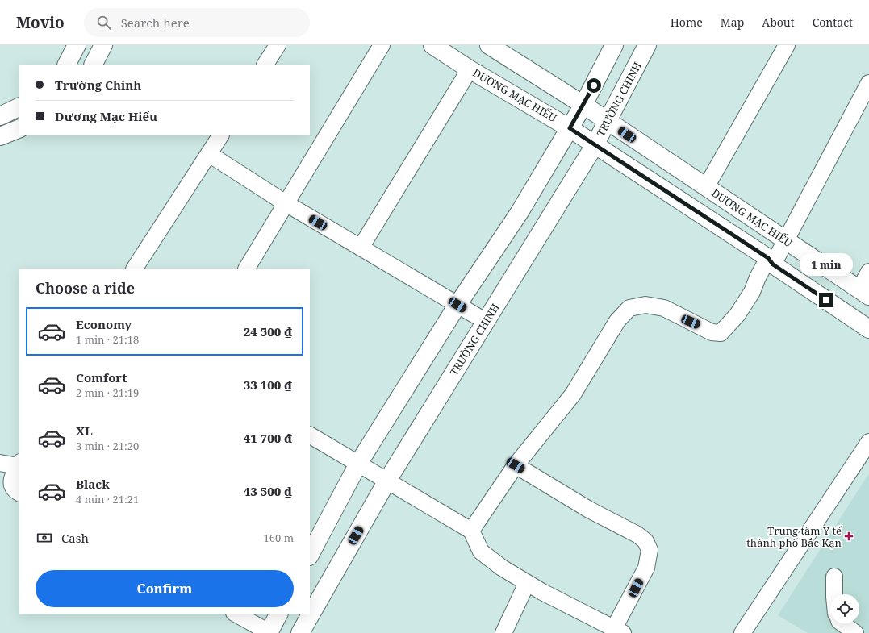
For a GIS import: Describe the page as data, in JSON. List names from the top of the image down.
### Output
{
  "streets": {
    "main road": ["DƯƠNG MẠC HIẾU", "TRƯỜNG CHINH"]
  },
  "crossings": [
    ["DƯƠNG MẠC HIẾU", "TRƯỜNG CHINH"]
  ],
  "places": {
    "health": ["Trung tâm Y tế thành phố Bắc Kạn"]
  },
  "page": {
    "header": "Movio",
    "search": "Search here",
    "nav": [
      "Home",
      "Map",
      "About",
      "Contact"
    ],
    "banner": ["Trường Chinh", "Dương Mạc Hiếu"],
    "bubble": "1 min",
    "heading": "Choose a ride",
    "list": [
      {
        "name": "Economy",
        "note": "1 min · 21:18",
        "value": "24 500 ₫"
      },
      {
        "name": "Comfort",
        "note": "2 min · 21:19",
        "value": "33 100 ₫"
      },
      {
        "name": "XL",
        "note": "3 min · 21:20",
        "value": "41 700 ₫"
      },
      {
        "name": "Black",
        "note": "4 min · 21:21",
        "value": "43 500 ₫"
      }
    ],
    "pay": ["Cash", "160 m"],
    "buttons": "Confirm"
  }
}
